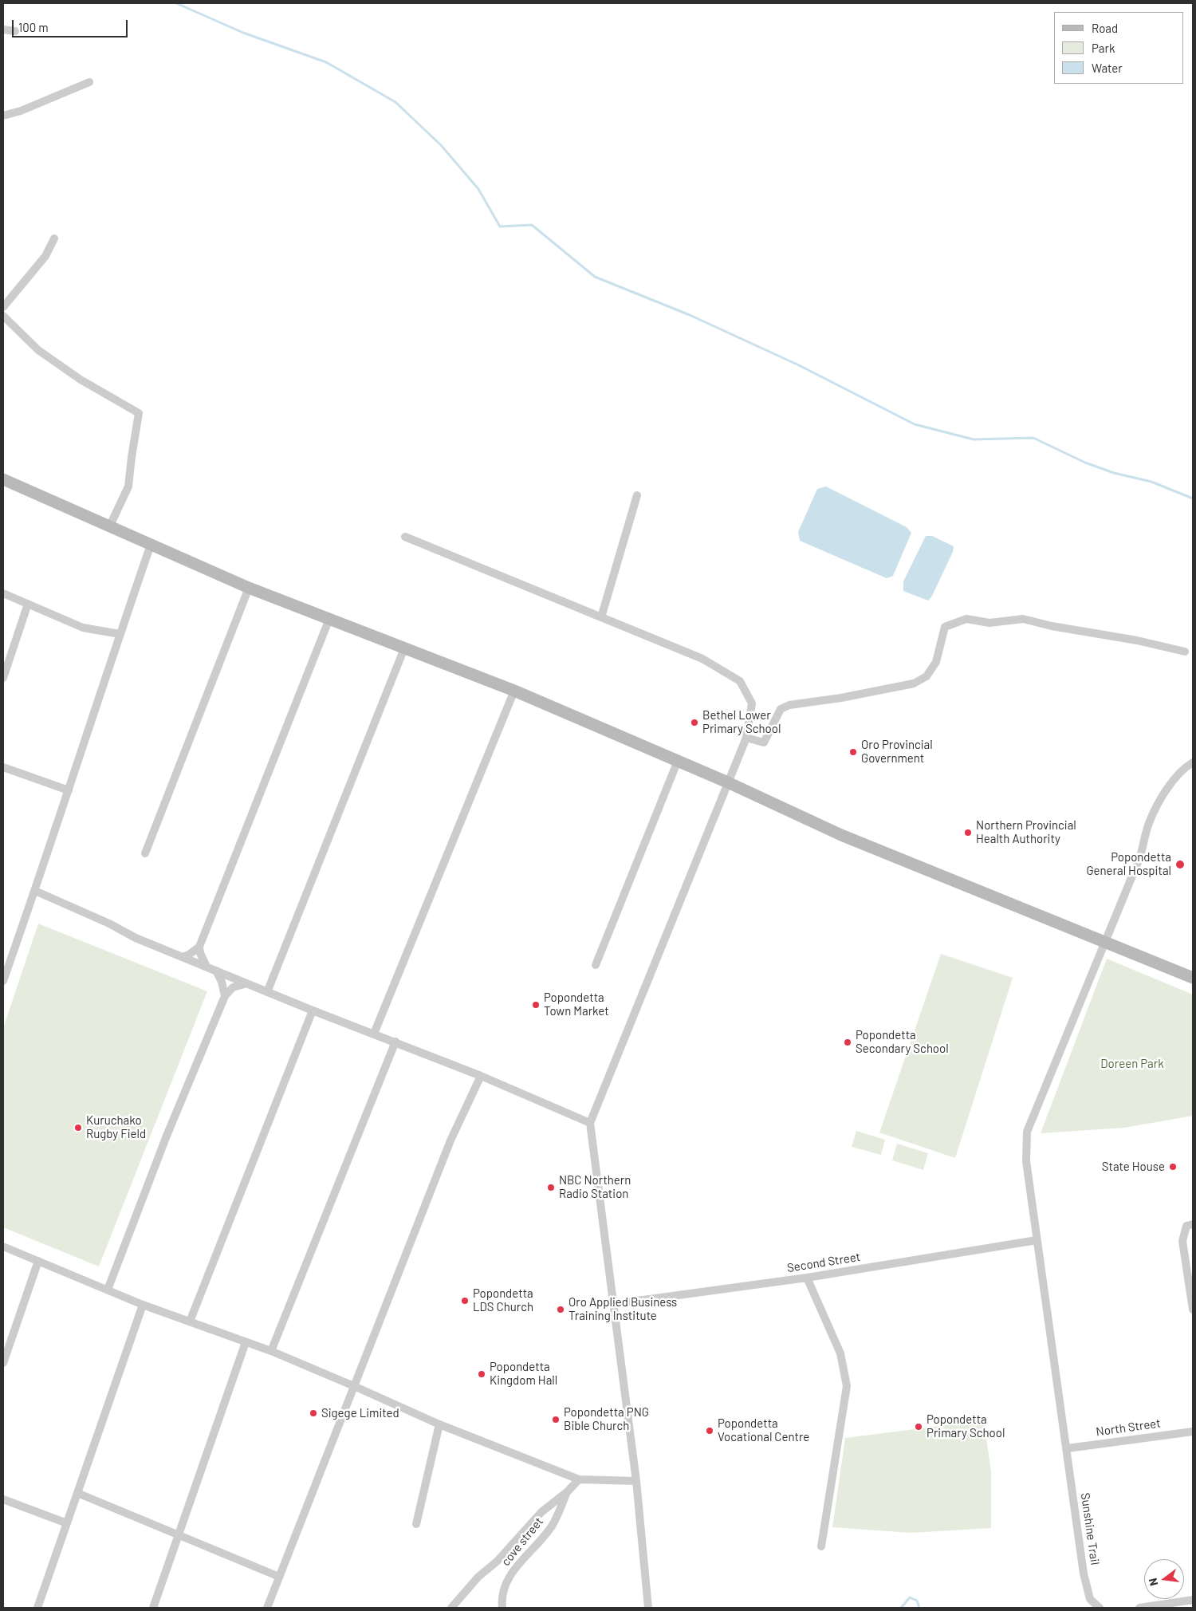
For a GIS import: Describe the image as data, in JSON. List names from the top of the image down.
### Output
{
  "streets": {
    "street": [
      "Second Street",
      "North Street",
      "Sunshine Trail",
      "cove street"
    ]
  },
  "crossings": [
    ["Second Street", "Sunshine Trail"],
    ["North Street", "Sunshine Trail"]
  ],
  "parks": ["Doreen Park"],
  "places": [
    "Bethel Lower Primary School",
    "Oro Provincial Government",
    "Northern Provincial Health Authority",
    "Popondetta General Hospital",
    "Popondetta Town Market",
    "Popondetta Secondary School",
    "Kuruchako Rugby Field",
    "State House",
    "NBC Northern Radio Station",
    "Popondetta LDS Church",
    "Oro Applied Business Training Institute",
    "Popondetta Kingdom Hall",
    "Sigege Limited",
    "Popondetta PNG Bible Church",
    "Popondetta Primary School",
    "Popondetta Vocational Centre"
  ],
  "legend": ["Road", "Park", "Water"],
  "scale_bar": "100 m",
  "north": "left"
}
